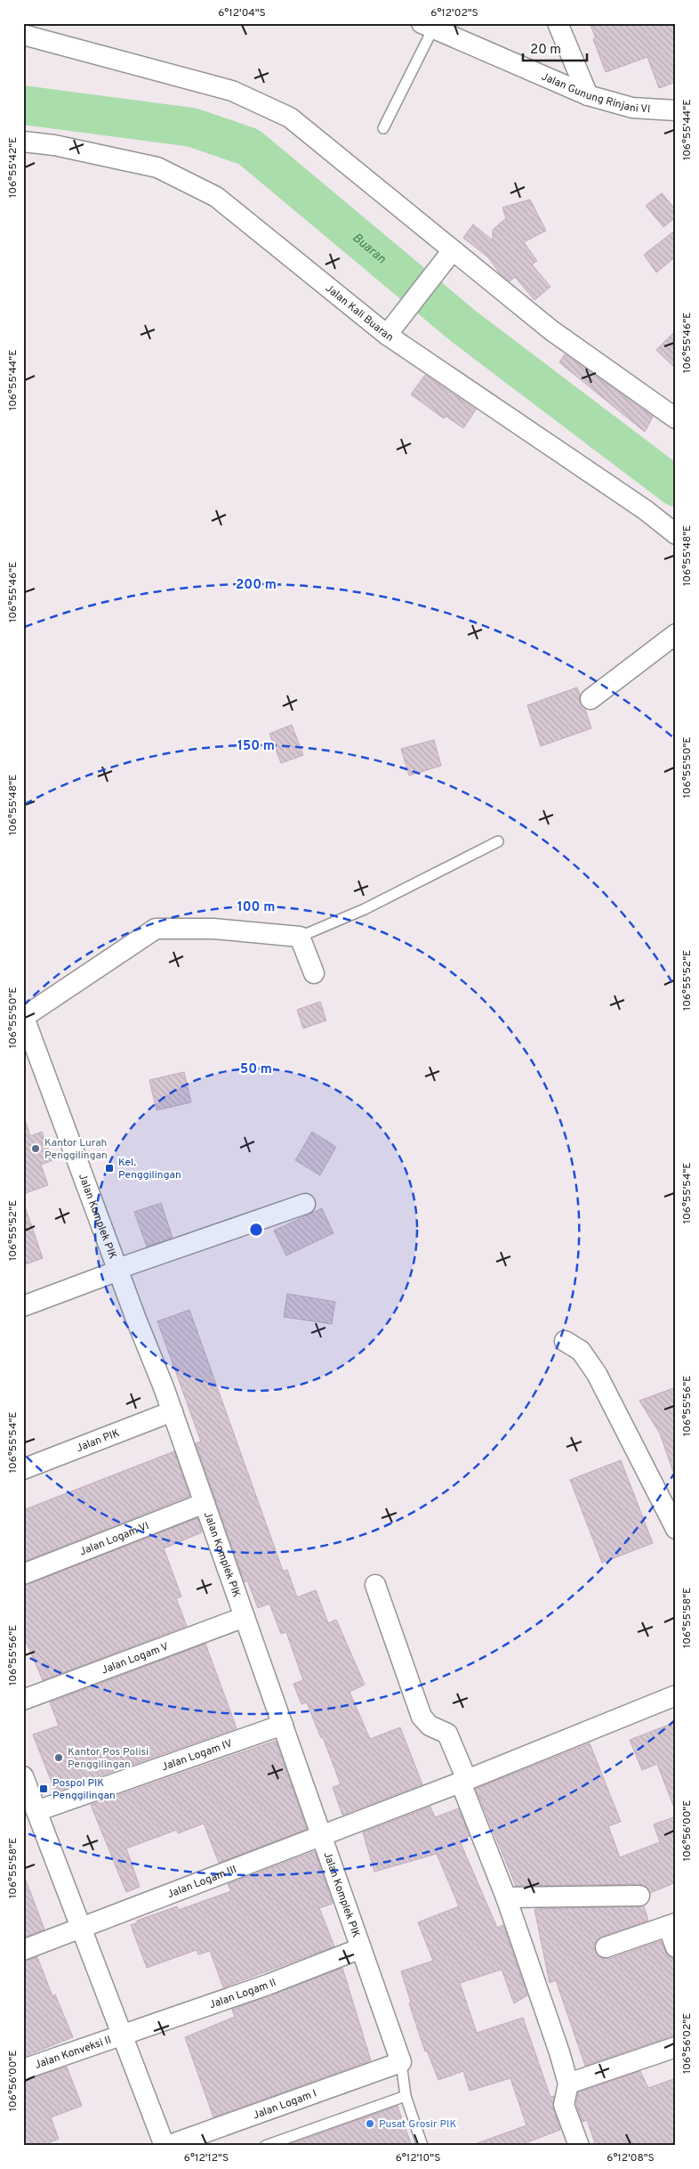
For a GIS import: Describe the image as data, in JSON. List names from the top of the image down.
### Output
{
  "streets": {
    "street": [
      "Jalan Gunung Rinjani VI",
      "Jalan Kali Buaran",
      "Jalan Komplek PIK",
      "Jalan PIK",
      "Jalan Logam VI",
      "Jalan Logam V",
      "Jalan Logam IV",
      "Jalan Logam III",
      "Jalan Logam II",
      "Jalan Konveksi II",
      "Jalan Logam I"
    ]
  },
  "crossings": [
    ["Jalan Komplek PIK", "Jalan PIK"],
    ["Jalan Komplek PIK", "Jalan Logam VI"],
    ["Jalan Komplek PIK", "Jalan Logam V"],
    ["Jalan Komplek PIK", "Jalan Logam IV"],
    ["Jalan Komplek PIK", "Jalan Logam III"],
    ["Jalan Komplek PIK", "Jalan Logam II"],
    ["Jalan Komplek PIK", "Jalan Logam I"],
    ["Jalan Logam II", "Jalan Konveksi II"]
  ],
  "water": ["Buaran"],
  "places": {
    "other": ["Kantor Lurah Penggilingan", "Kantor Pos Polisi Penggilingan", "Pusat Grosir PIK"],
    "transit": ["Kel. Penggilingan", "Pospol PIK Penggilingan"]
  },
  "scale_bar": "20 m",
  "coordinates": [
    "6°12'04\"S",
    "6°12'02\"S",
    "106°55'44\"E",
    "106°55'42\"E",
    "106°55'46\"E",
    "106°55'48\"E",
    "106°55'50\"E",
    "106°55'52\"E",
    "106°55'54\"E",
    "106°55'56\"E",
    "106°55'58\"E",
    "106°56'00\"E",
    "106°56'02\"E",
    "6°12'12\"S",
    "6°12'10\"S",
    "6°12'08\"S"
  ],
  "rings": [
    "200 m",
    "150 m",
    "100 m",
    "50 m"
  ]
}
